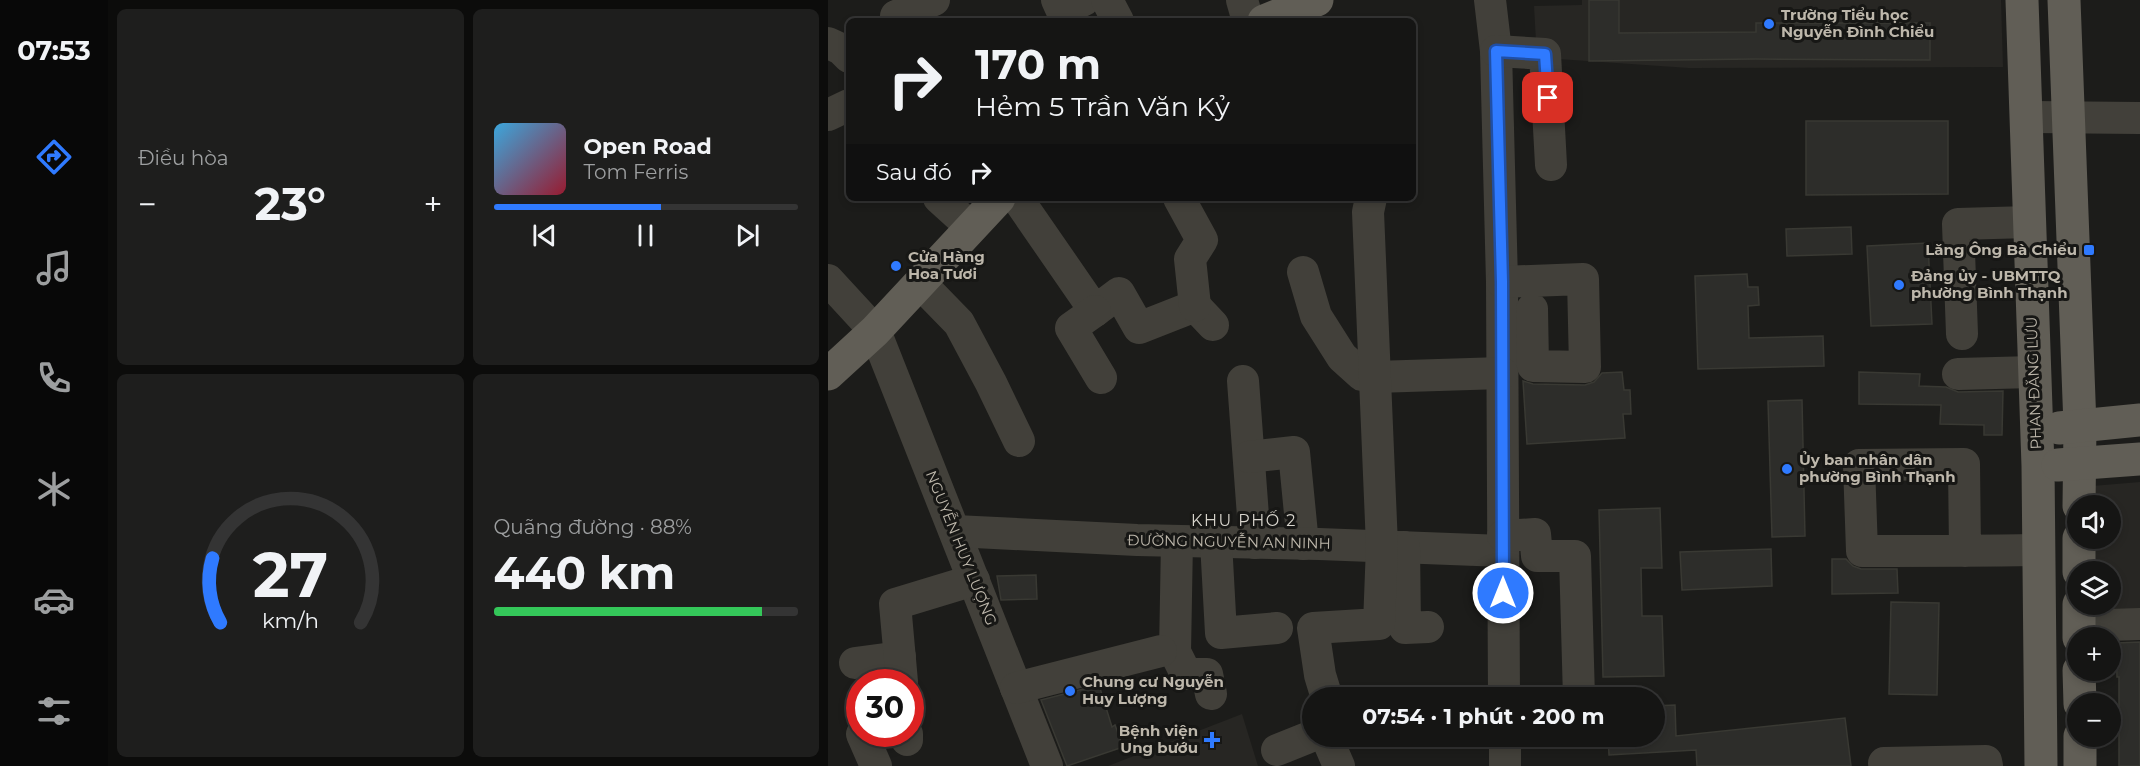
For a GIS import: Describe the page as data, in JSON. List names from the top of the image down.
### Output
{
  "streets": {
    "main road": ["PHAN ĐĂNG LƯU"],
    "street": ["ĐƯỜNG NGUYỄN AN NINH", "NGUYỄN HUY LƯỢNG"]
  },
  "crossings": [
    ["ĐƯỜNG NGUYỄN AN NINH", "NGUYỄN HUY LƯỢNG"]
  ],
  "districts": ["KHU PHỐ 2"],
  "places": {
    "other": [
      "Trường Tiểu học Nguyễn Đình Chiểu",
      "Cửa Hàng Hoa Tươi",
      "Đảng ủy - UBMTTQ phường Bình Thạnh",
      "Ủy ban nhân dân phường Bình Thạnh",
      "Chung cư Nguyễn Huy Lượng"
    ],
    "transit": ["Lăng Ông Bà Chiểu"],
    "health": ["Bệnh viện Ung bướu"]
  },
  "page": {
    "tabs": "07:53",
    "tile": [
      "Điều hòa",
      ["Quãng đường · 88%", "440 km"]
    ],
    "turn": ["170 m", "Hẻm 5 Trần Văn Kỷ"],
    "song": ["Open Road", "Tom Ferris"],
    "then": "Sau đó",
    "heat": ["−", "23°", "+"],
    "map_buttons": ["+", "−"],
    "limit": "30",
    "trip": "07:54 · 1 phút · 200 m",
    "gauge": ["27", "km/h"]
  }
}
